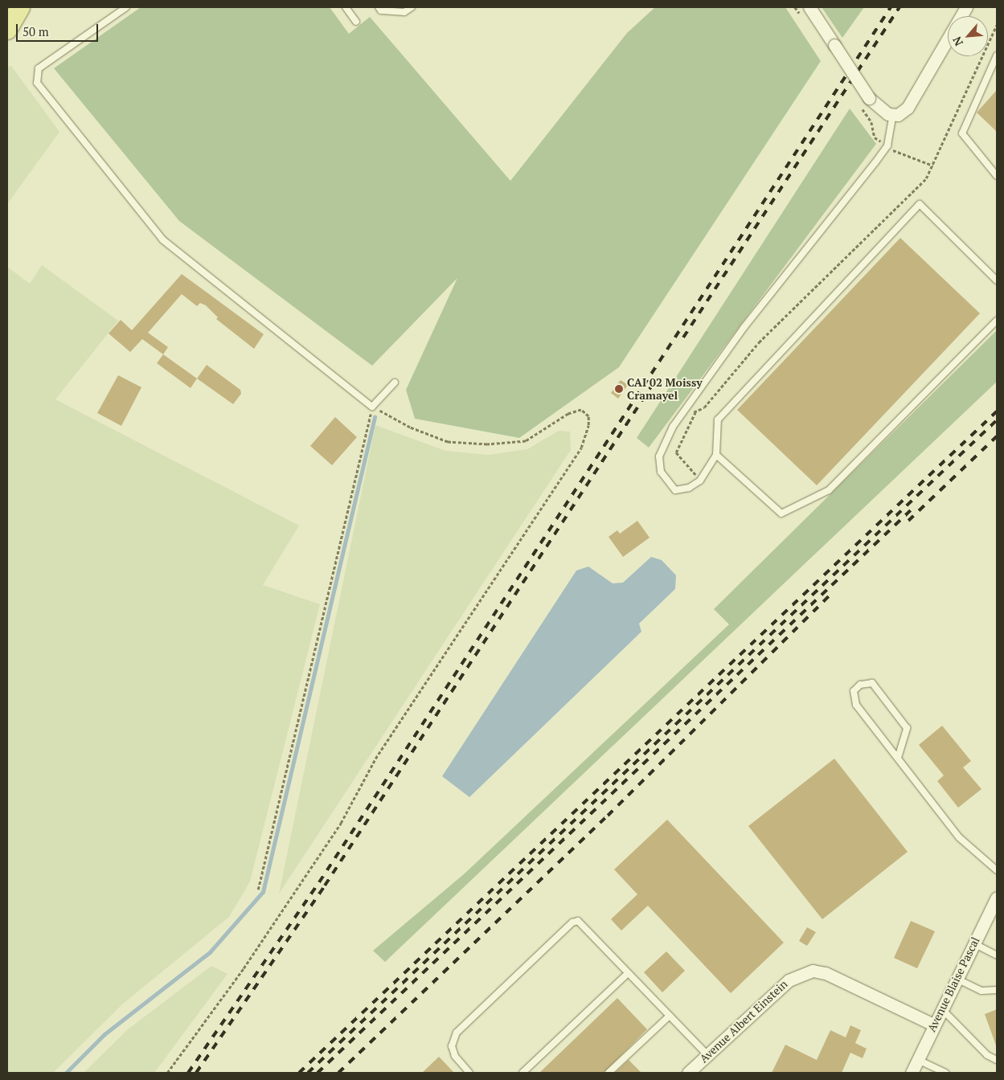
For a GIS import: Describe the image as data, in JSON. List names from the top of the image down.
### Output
{
  "streets": {
    "street": ["Avenue Blaise Pascal", "Avenue Albert Einstein"]
  },
  "crossings": [
    ["Avenue Blaise Pascal", "Avenue Albert Einstein"]
  ],
  "places": ["CAI 02 Moissy Cramayel"],
  "scale_bar": "50 m",
  "north": "bottom left"
}
